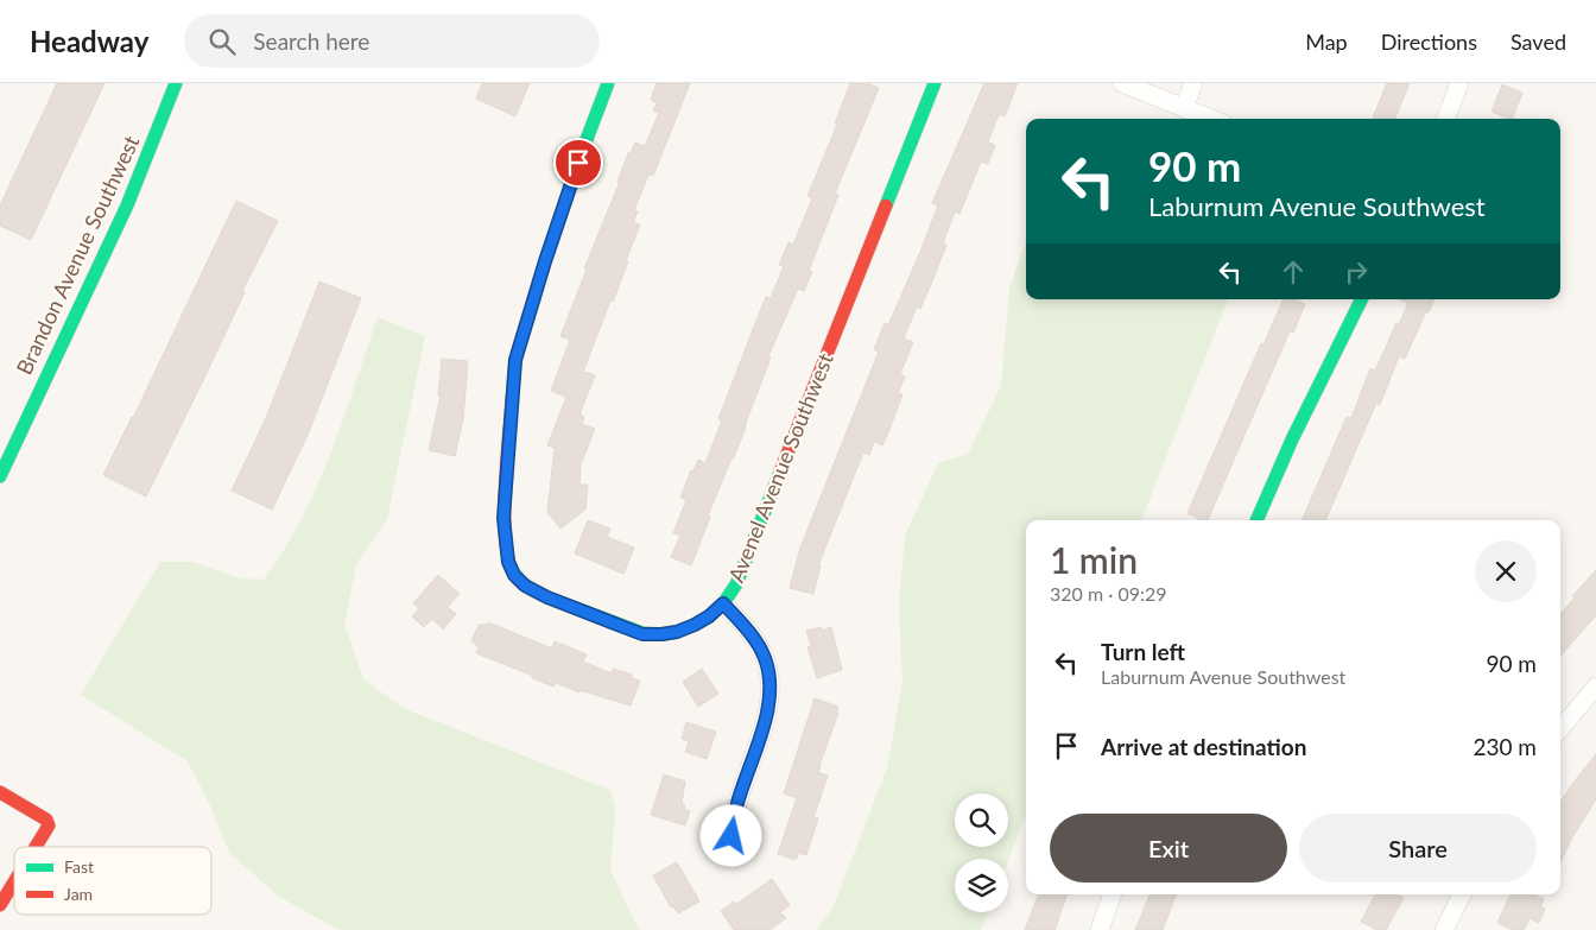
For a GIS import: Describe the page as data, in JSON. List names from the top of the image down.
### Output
{
  "streets": {
    "street": ["Brandon Avenue Southwest", "Avenel Avenue Southwest"]
  },
  "legend": ["Fast", "Jam"],
  "page": {
    "header": "Headway",
    "search": "Search here",
    "nav": ["Map", "Directions", "Saved"],
    "turn": ["90 m", "Laburnum Avenue Southwest"],
    "heading": ["1 min", "320 m · 09:29"],
    "list": [
      {
        "name": "Turn left",
        "note": "Laburnum Avenue Southwest",
        "value": "90 m"
      },
      {
        "name": "Arrive at destination",
        "value": "230 m"
      }
    ],
    "buttons": ["Exit", "Share"]
  }
}
